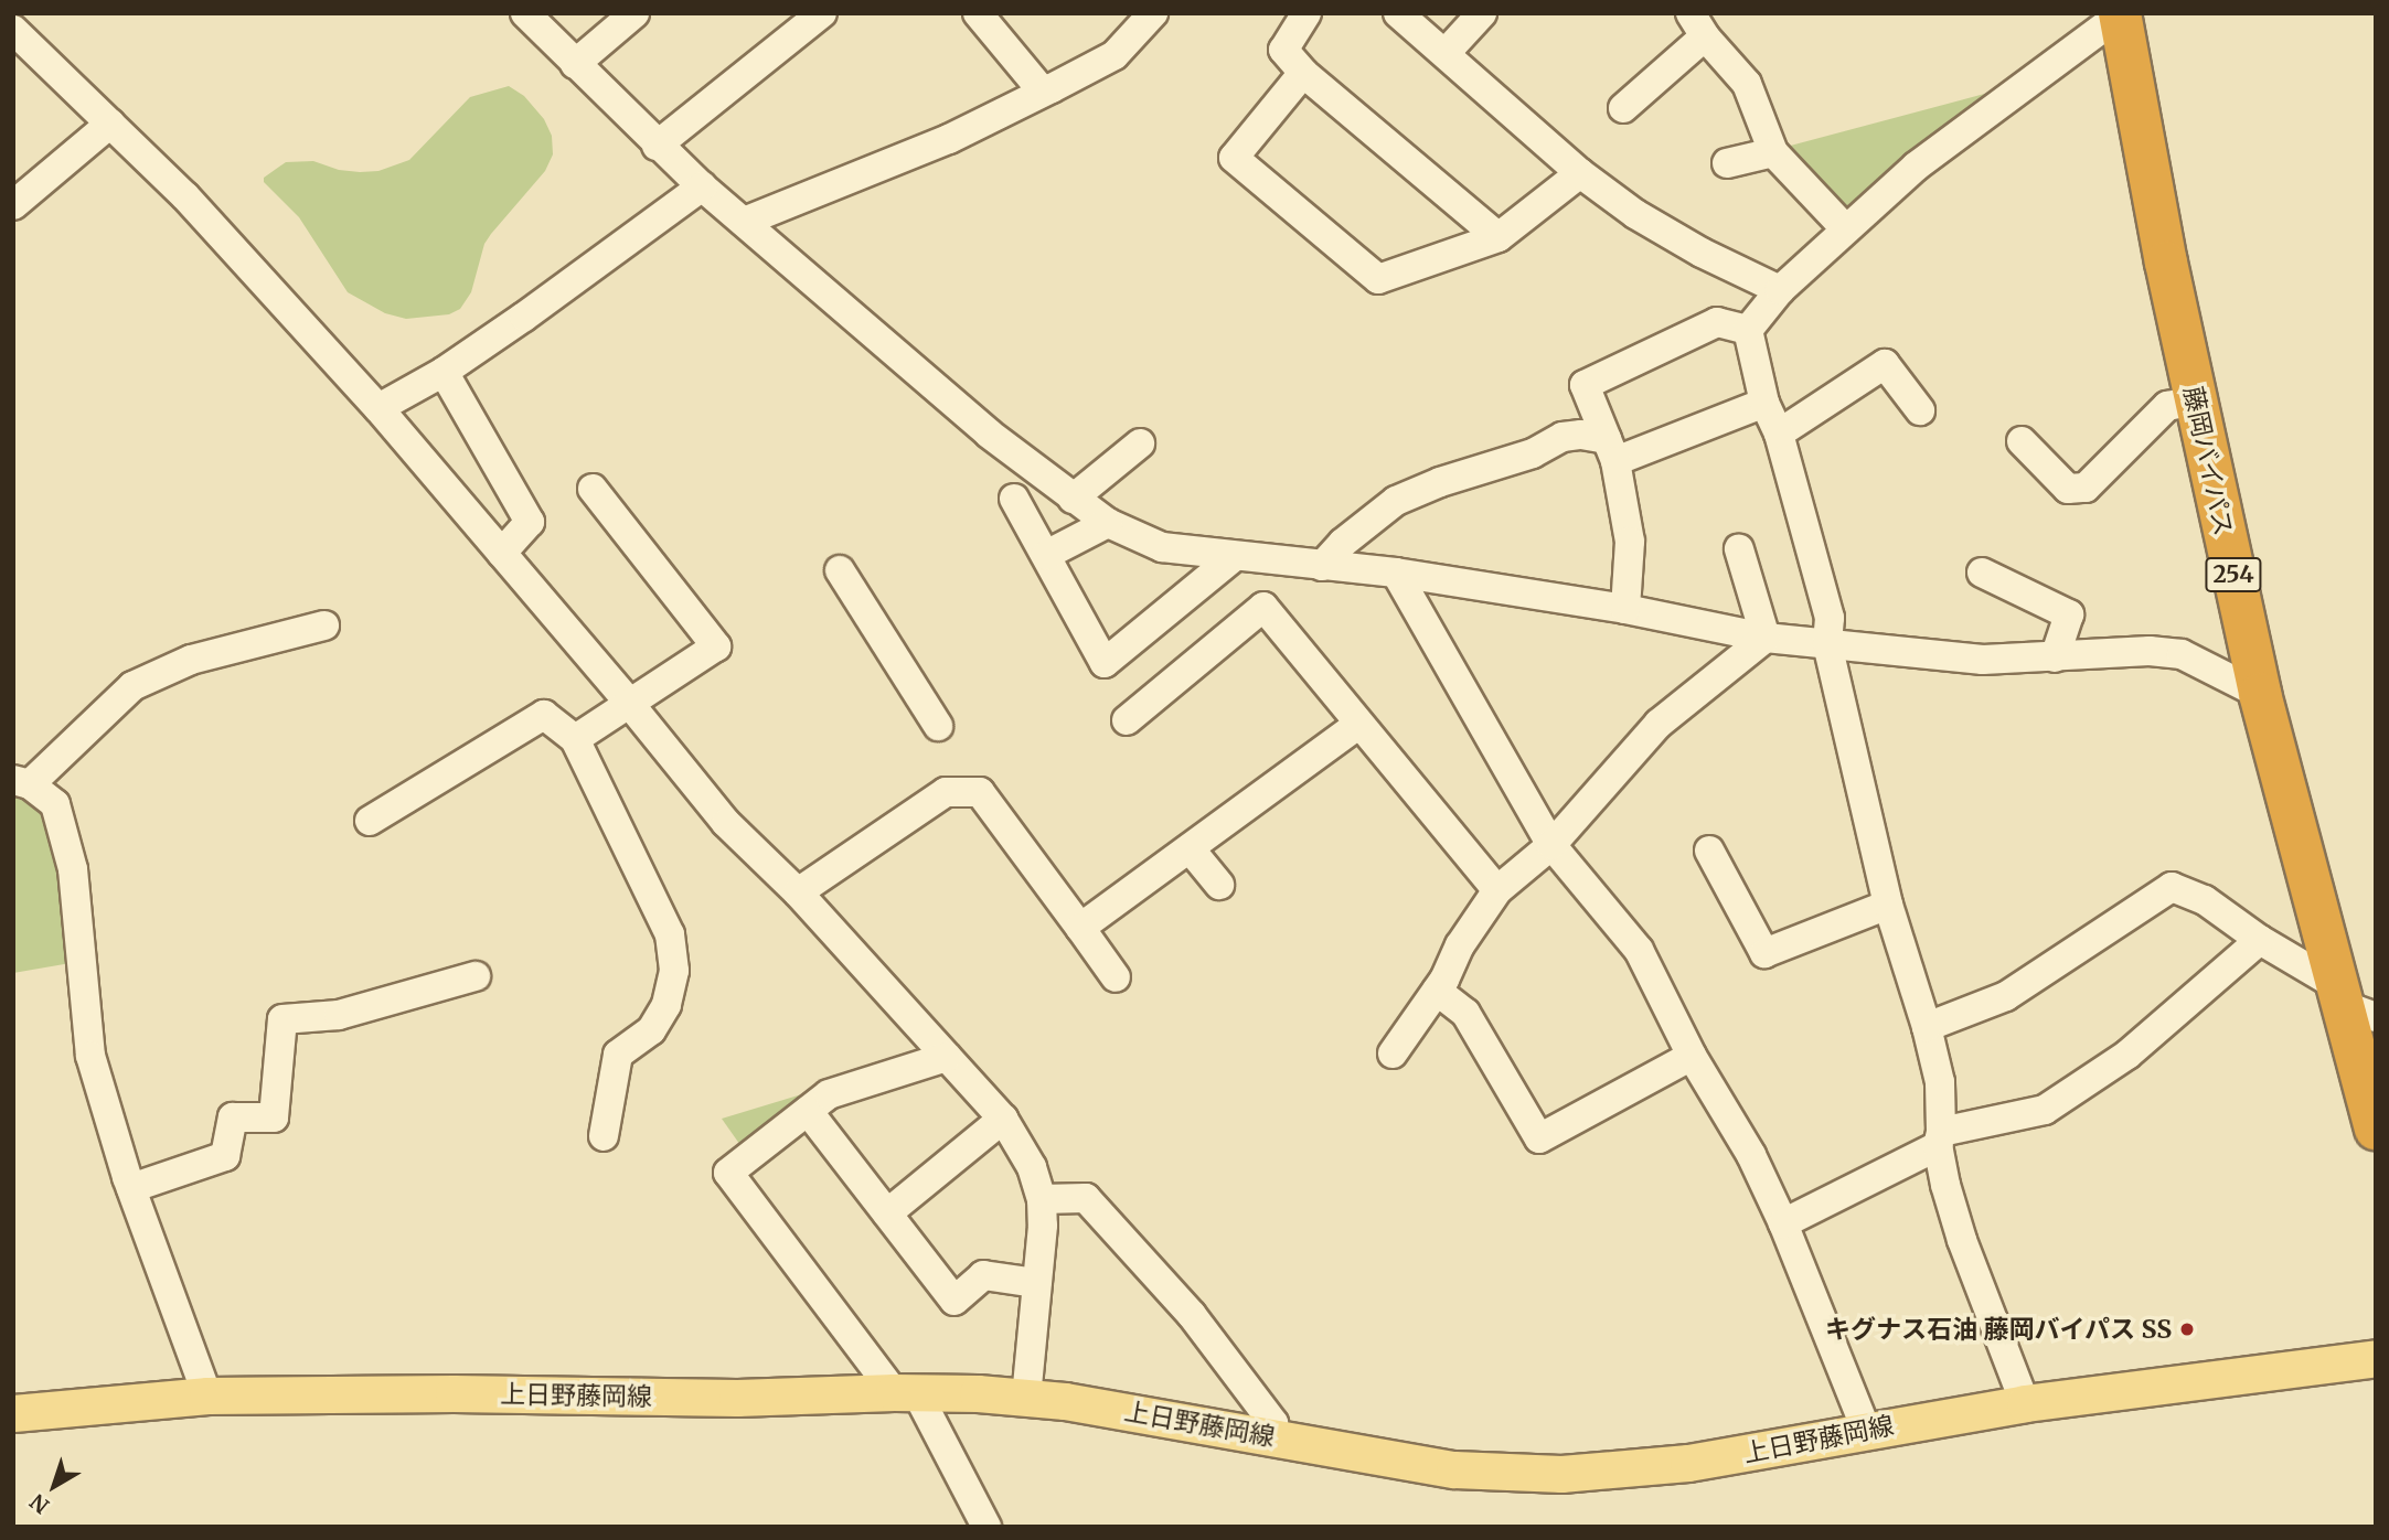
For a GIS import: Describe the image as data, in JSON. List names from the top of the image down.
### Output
{
  "streets": {
    "highway": ["藤岡バイパス", "254"],
    "main road": ["上日野藤岡線"]
  },
  "places": ["キグナス石油 藤岡バイパス SS"],
  "north": "bottom left"
}
